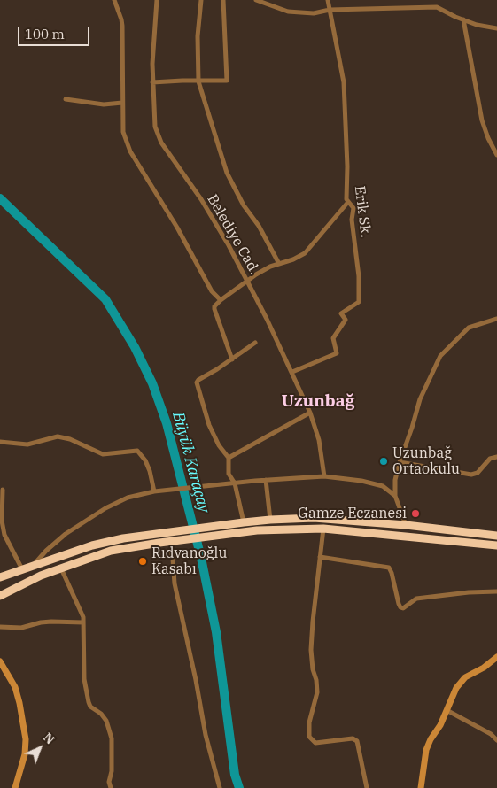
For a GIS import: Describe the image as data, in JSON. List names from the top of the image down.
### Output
{
  "streets": {
    "street": ["Erik Sk.", "Belediye Cad."]
  },
  "crossings": [
    ["Erik Sk.", "Belediye Cad."]
  ],
  "districts": ["Uzunbağ"],
  "water": ["Büyük Karaçay"],
  "places": ["Uzunbağ Ortaokulu", "Gamze Eczanesi", "Rıdvanoğlu Kasabı"],
  "scale_bar": "100 m",
  "north": "top right"
}
